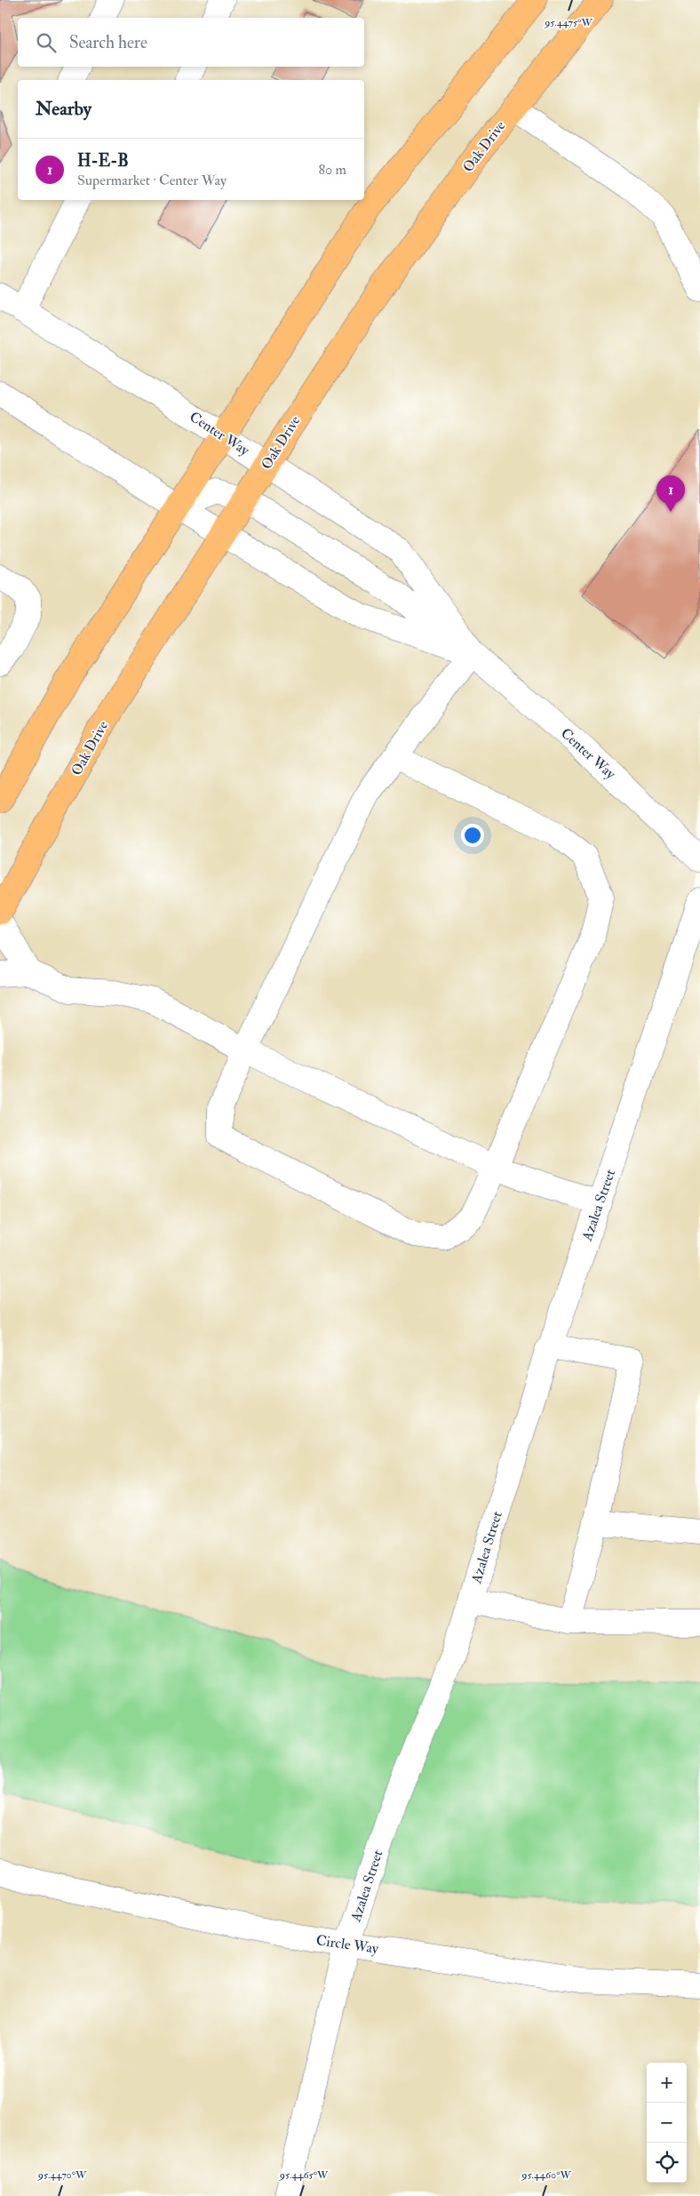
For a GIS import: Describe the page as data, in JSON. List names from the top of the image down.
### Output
{
  "streets": {
    "main road": ["Oak Drive"],
    "street": ["Center Way", "Azalea Street", "Circle Way"]
  },
  "crossings": [
    ["Oak Drive", "Center Way"],
    ["Azalea Street", "Circle Way"]
  ],
  "page": {
    "search": "Search here",
    "heading": "Nearby",
    "list": [
      {
        "mark": "1",
        "name": "H-E-B",
        "note": "Supermarket · Center Way",
        "value": "80 m"
      }
    ],
    "pins": "1",
    "map_buttons": ["+", "−"]
  },
  "coordinates": [
    "95.4475°W",
    "95.4470°W",
    "95.4465°W",
    "95.4460°W"
  ]
}
